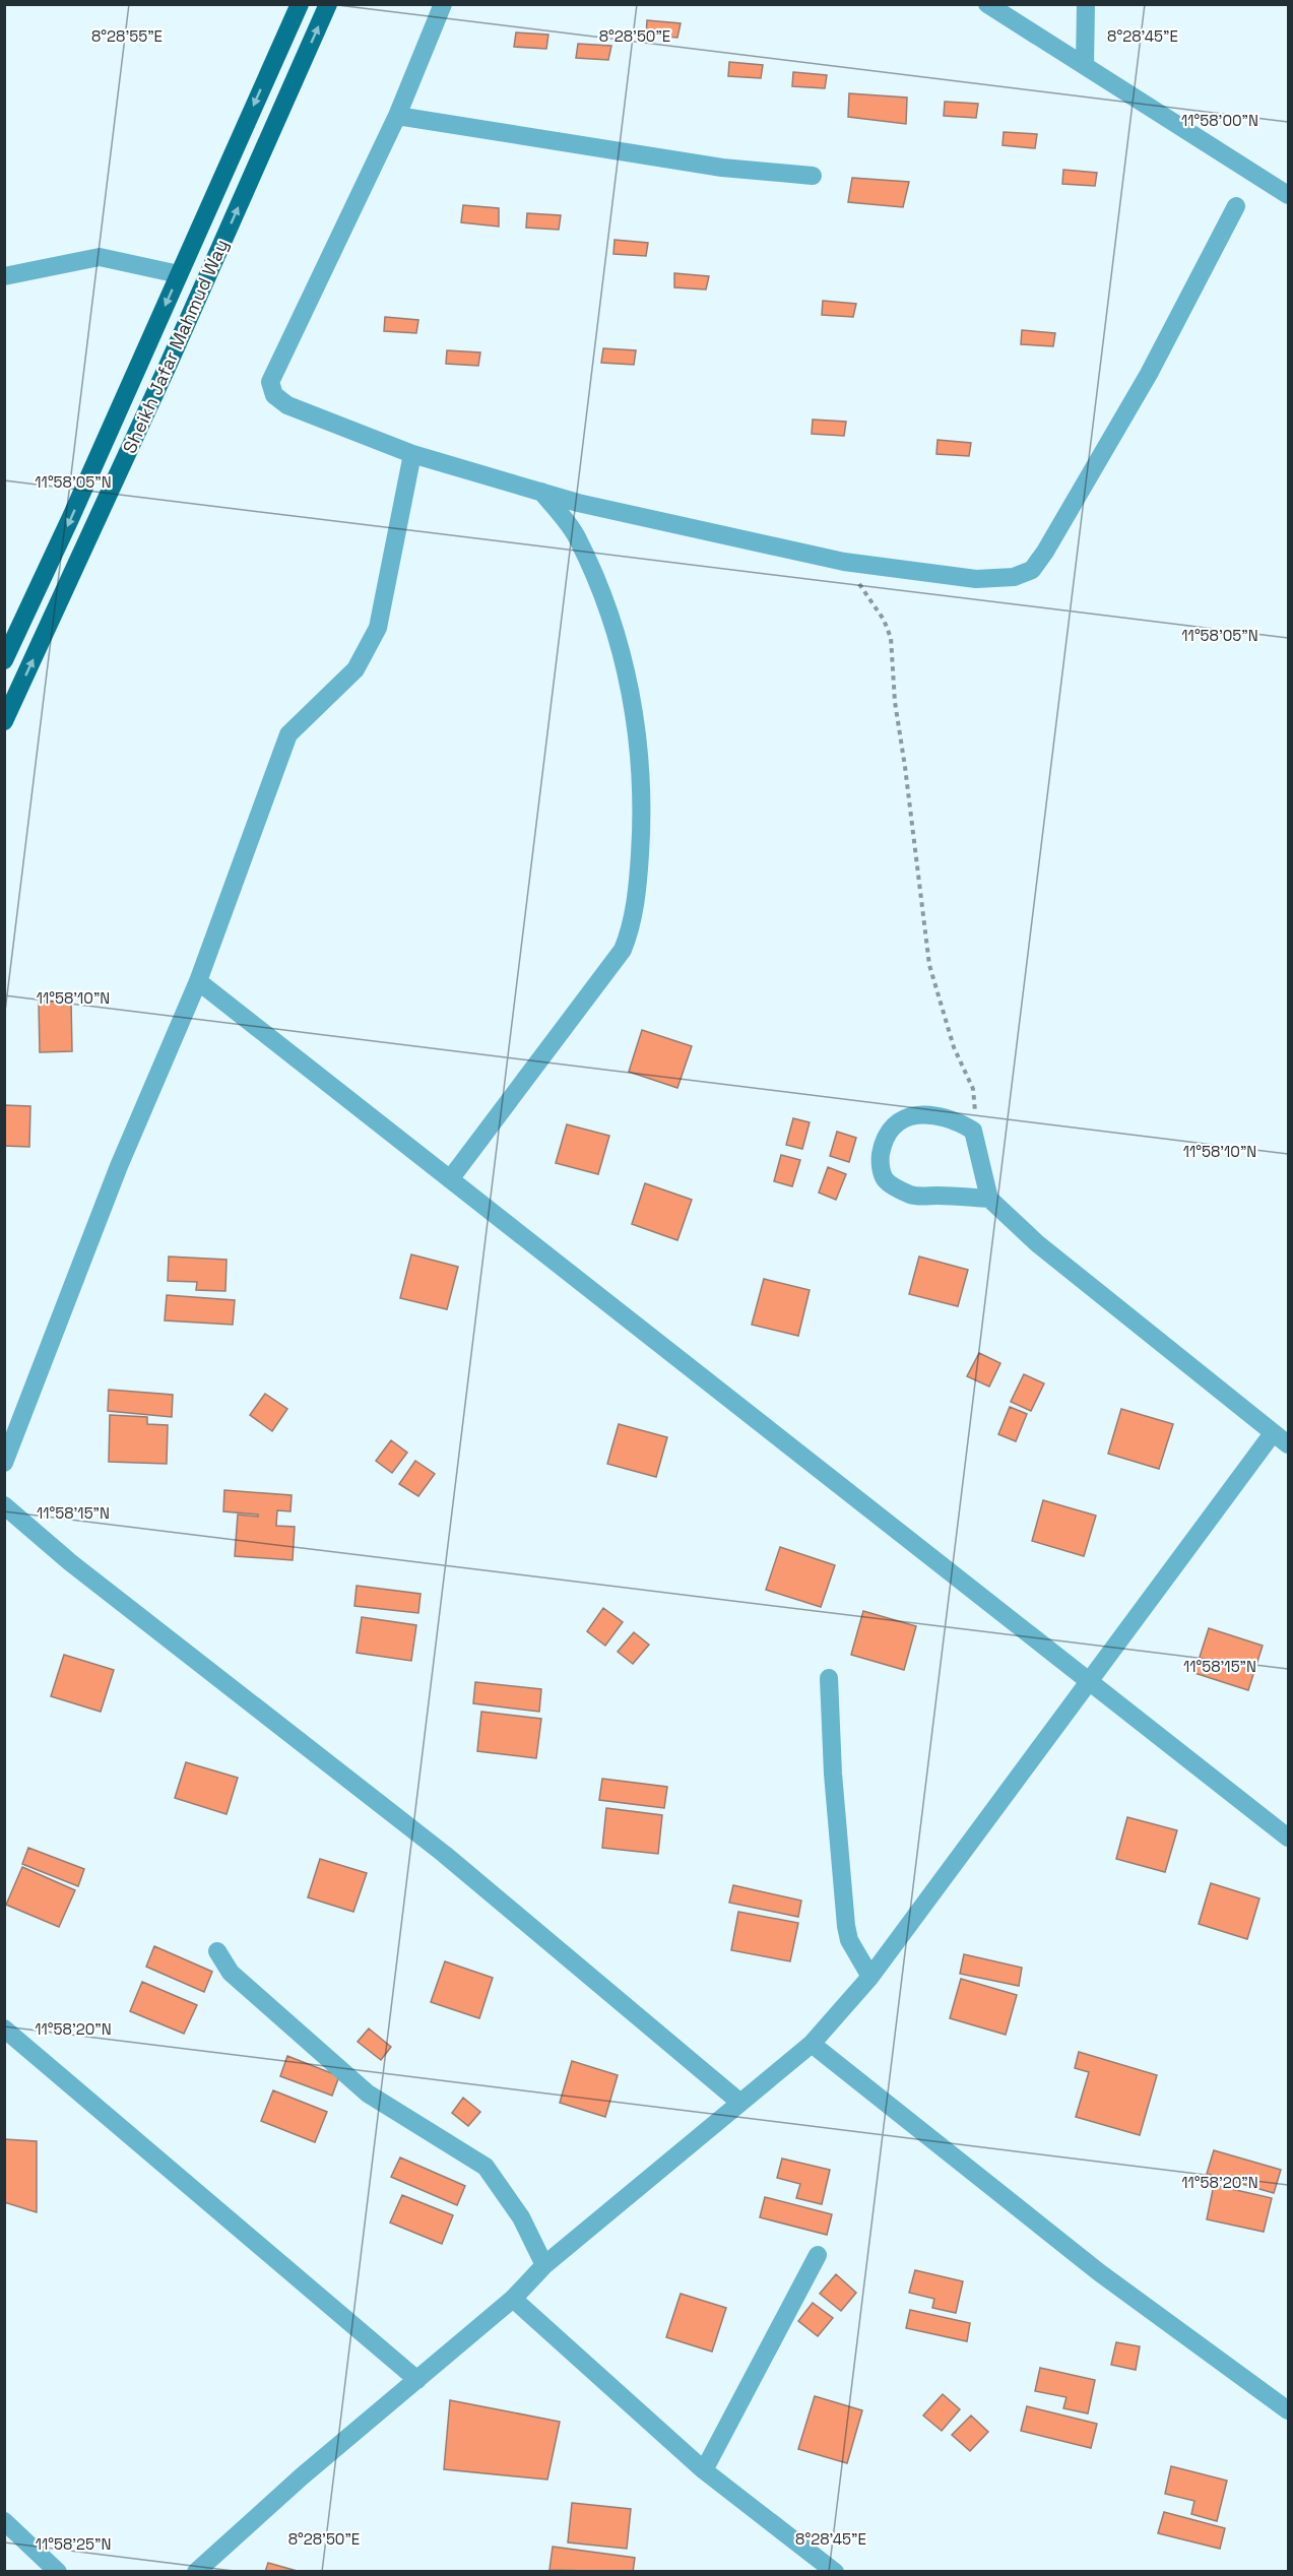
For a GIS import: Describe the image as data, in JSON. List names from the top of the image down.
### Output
{
  "streets": {
    "main road": ["Sheikh Jafar Mahmud Way"]
  },
  "coordinates": [
    "8°28'55\"E",
    "8°28'50\"E",
    "8°28'45\"E",
    "11°58'00\"N",
    "11°58'05\"N",
    "11°58'10\"N",
    "11°58'15\"N",
    "11°58'20\"N",
    "11°58'25\"N"
  ]
}
